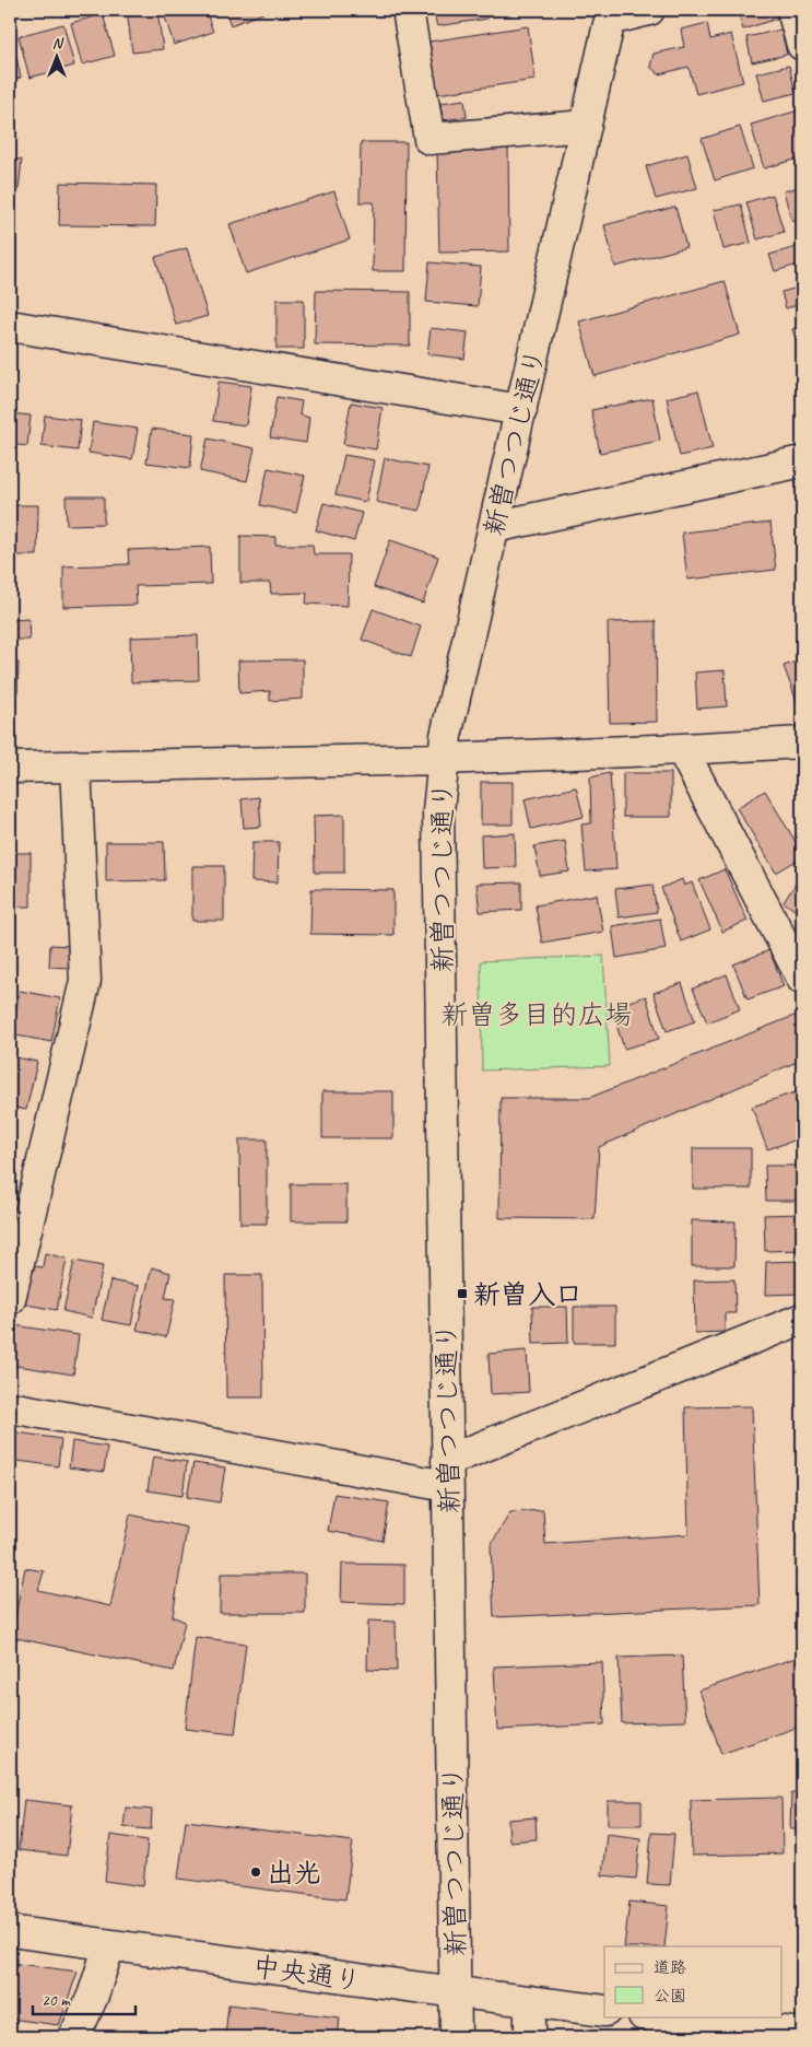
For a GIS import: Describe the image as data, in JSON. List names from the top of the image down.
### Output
{
  "streets": {
    "street": ["新曽つつじ通り", "中央通り"]
  },
  "crossings": [
    ["新曽つつじ通り", "中央通り"]
  ],
  "parks": ["新曽多目的広場"],
  "places": {
    "transit": ["新曽入口"],
    "other": ["出光"]
  },
  "legend": ["道路", "公園"],
  "scale_bar": "20 m",
  "north": "top"
}
